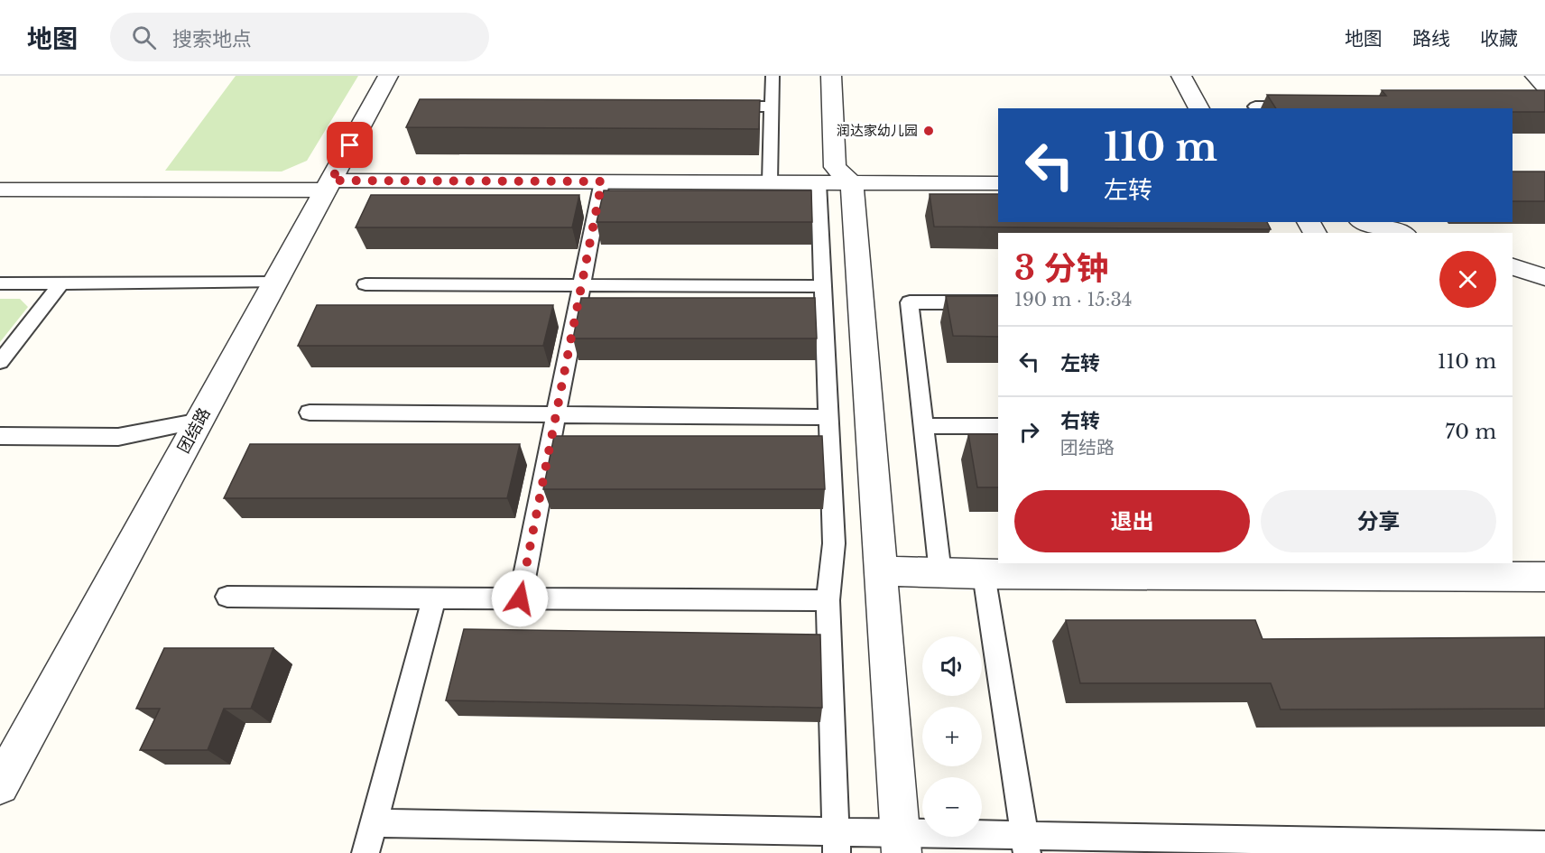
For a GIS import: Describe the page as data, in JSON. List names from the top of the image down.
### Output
{
  "streets": {
    "street": ["团结路"]
  },
  "places": ["润达家幼儿园"],
  "page": {
    "header": "地图",
    "search": "搜索地点",
    "nav": ["地图", "路线", "收藏"],
    "turn": ["110 m", "左转"],
    "heading": ["3 分钟", "190 m · 15:34"],
    "list": [
      {
        "name": "左转",
        "value": "110 m"
      },
      {
        "name": "右转",
        "note": "团结路",
        "value": "70 m"
      }
    ],
    "buttons": ["退出", "分享"],
    "map_buttons": ["+", "−"]
  }
}
